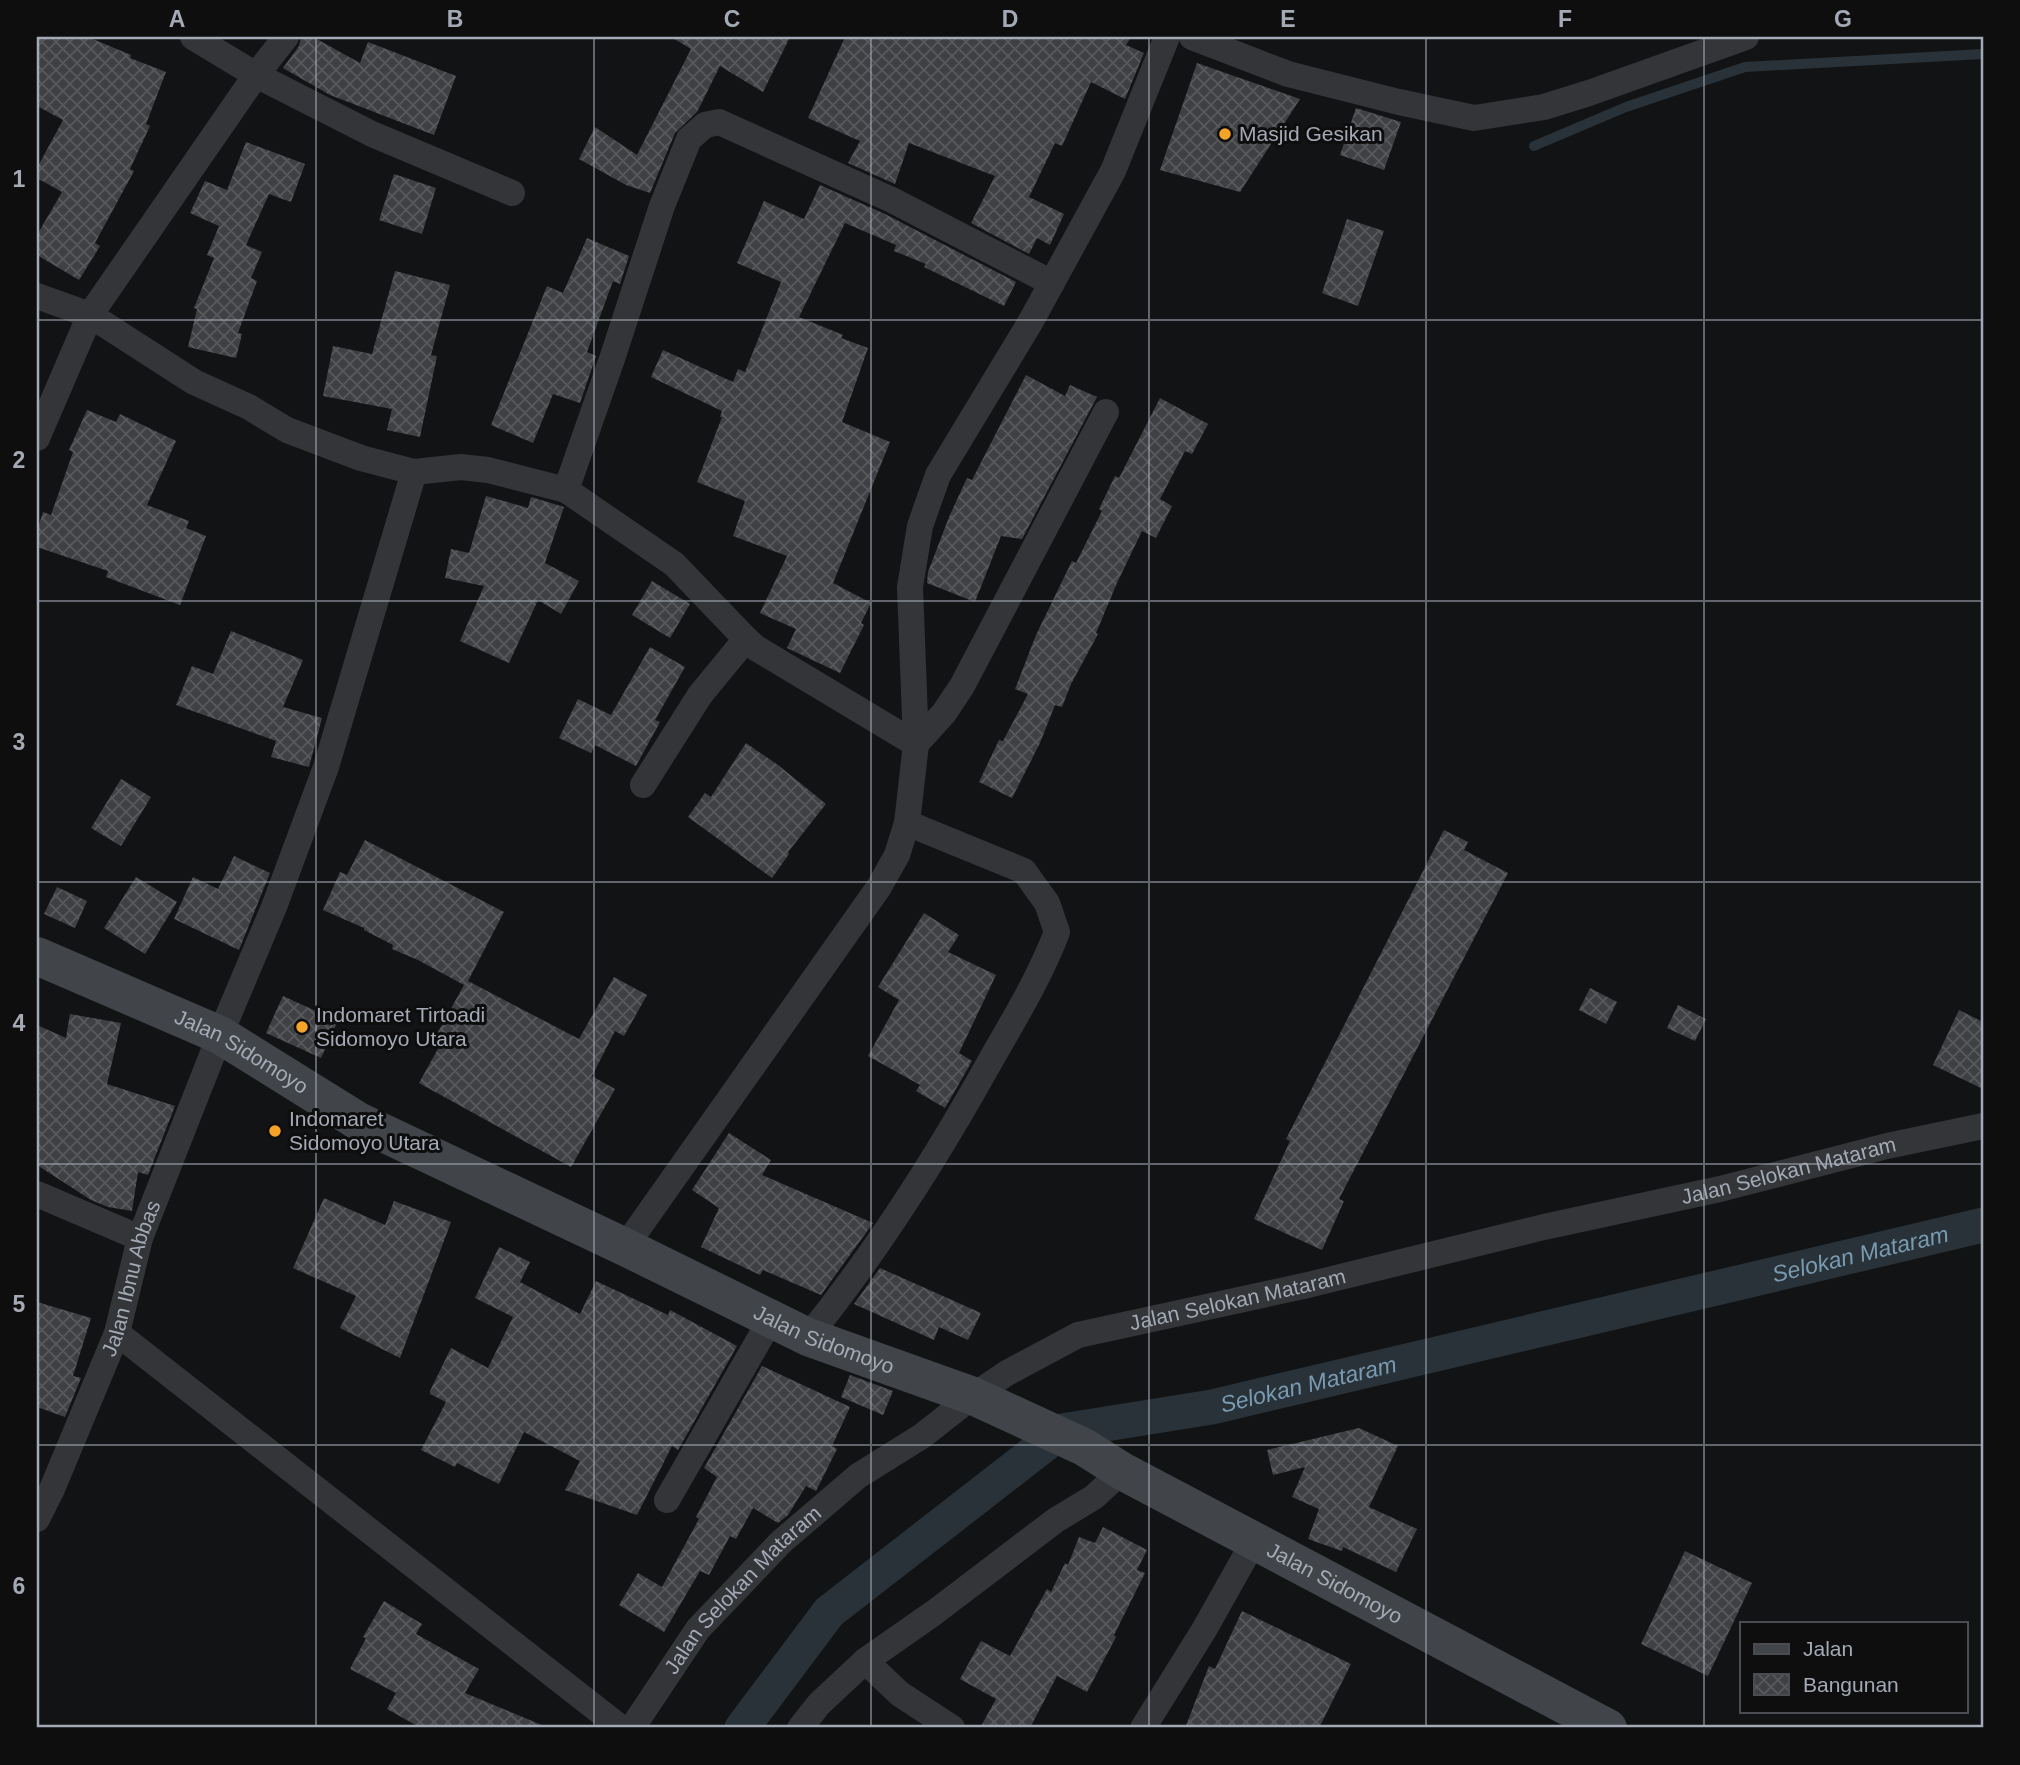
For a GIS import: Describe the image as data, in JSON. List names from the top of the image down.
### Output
{
  "streets": {
    "main road": ["Jalan Sidomoyo"],
    "street": ["Jalan Selokan Mataram", "Jalan Ibnu Abbas"]
  },
  "crossings": [
    ["Jalan Sidomoyo", "Jalan Selokan Mataram"],
    ["Jalan Sidomoyo", "Jalan Ibnu Abbas"]
  ],
  "water": ["Selokan Mataram"],
  "places": ["Masjid Gesikan", "Indomaret Tirtoadi Sidomoyo Utara", "Indomaret Sidomoyo Utara"],
  "legend": ["Jalan", "Bangunan"],
  "grid": {
    "columns": [
      "A",
      "B",
      "C",
      "D",
      "E",
      "F",
      "G"
    ],
    "rows": [
      "1",
      "2",
      "3",
      "4",
      "5",
      "6"
    ]
  }
}
